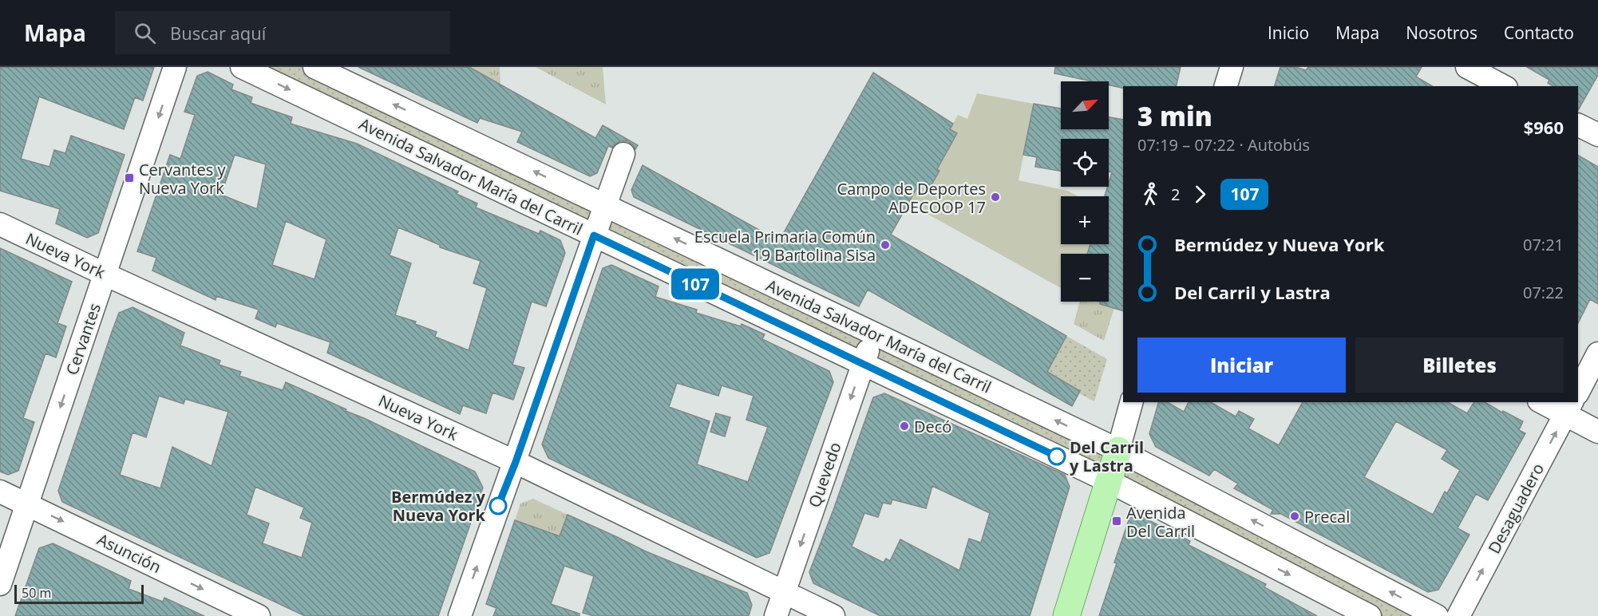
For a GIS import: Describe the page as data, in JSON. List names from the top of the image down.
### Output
{
  "streets": {
    "street": [
      "Avenida Salvador María del Carril",
      "Nueva York",
      "Cervantes",
      "Quevedo",
      "Desaguadero",
      "Asunción"
    ]
  },
  "crossings": [
    ["Avenida Salvador María del Carril", "Quevedo"],
    ["Nueva York", "Cervantes"],
    ["Nueva York", "Quevedo"],
    ["Cervantes", "Asunción"]
  ],
  "one_way": [
    "Cervantes",
    "Quevedo",
    "Desaguadero",
    "Asunción"
  ],
  "places": {
    "transit": ["Cervantes y Nueva York", "Avenida Del Carril"],
    "other": [
      "Campo de Deportes ADECOOP 17",
      "Escuela Primaria Común 19 Bartolina Sisa",
      "Decó",
      "Del Carril y Lastra",
      "Bermúdez y Nueva York",
      "Precal"
    ]
  },
  "lines": ["bus line 107"],
  "scale_bar": "50 m",
  "north": "top right",
  "page": {
    "header": "Mapa",
    "search": "Buscar aquí",
    "nav": [
      "Inicio",
      "Mapa",
      "Nosotros",
      "Contacto"
    ],
    "on_map": "107",
    "map_buttons": ["+", "−"],
    "heading": ["3 min", "07:19 – 07:22 · Autobús", "$960"],
    "legs": ["2", "107"],
    "list": [
      {
        "name": "Bermúdez y Nueva York",
        "value": "07:21"
      },
      {
        "name": "Del Carril y Lastra",
        "value": "07:22"
      }
    ],
    "buttons": ["Iniciar", "Billetes"],
    "scale": "50 m"
  }
}
